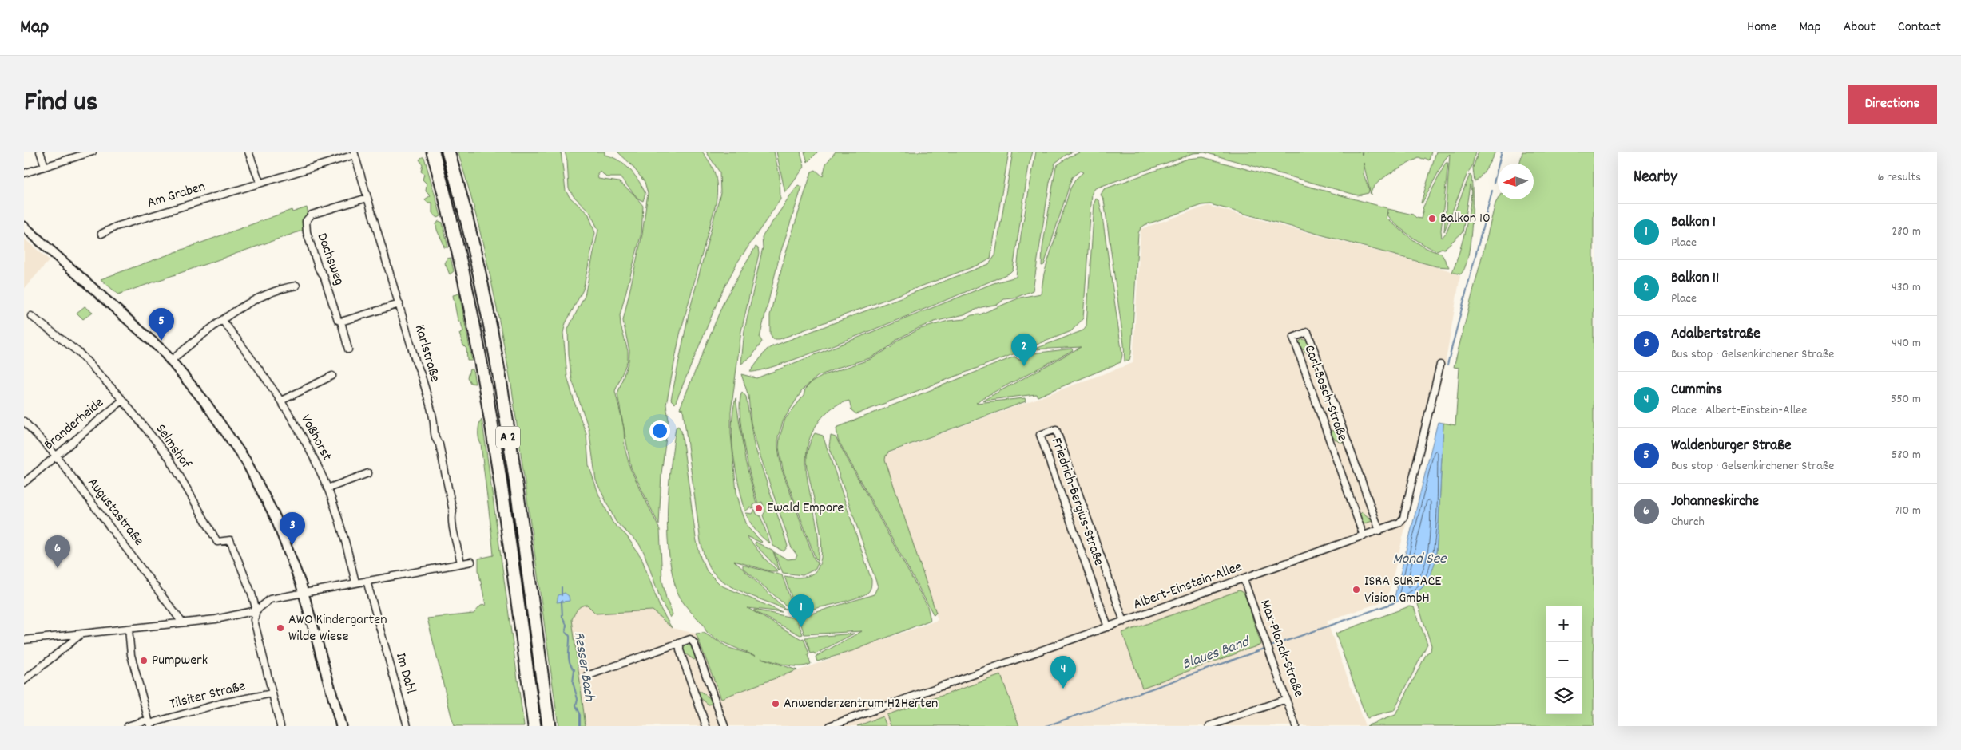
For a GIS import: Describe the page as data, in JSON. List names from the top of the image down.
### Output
{
  "streets": {
    "highway": ["A 2"],
    "street": [
      "Am Graben",
      "Dachsweg",
      "Karlstraße",
      "Carl-Bosch-Straße",
      "Branderheide",
      "Voßhorst",
      "Selmshof",
      "Friedrich-Bergius-Straße",
      "Augustastraße",
      "Albert-Einstein-Allee",
      "Max-Planck-Straße",
      "Im Dahl",
      "Tilsiter Straße"
    ]
  },
  "crossings": [
    ["Am Graben", "Karlstraße"],
    ["Dachsweg", "Karlstraße"],
    ["Carl-Bosch-Straße", "Albert-Einstein-Allee"],
    ["Branderheide", "Selmshof"],
    ["Branderheide", "Augustastraße"],
    ["Friedrich-Bergius-Straße", "Albert-Einstein-Allee"],
    ["Albert-Einstein-Allee", "Max-Planck-Straße"]
  ],
  "water": ["Mond See", "Blaues Band", "Resser Bach"],
  "places": [
    "Balkon 10",
    "Ewald Empore",
    "ISRA SURFACE Vision GmbH",
    "AWO Kindergarten Wilde Wiese",
    "Pumpwerk",
    "Anwenderzentrum H2Herten"
  ],
  "north": "left",
  "page": {
    "header": "Map",
    "nav": [
      "Home",
      "Map",
      "About",
      "Contact"
    ],
    "title": "Find us",
    "buttons": "Directions",
    "heading": ["Nearby", "6 results"],
    "list": [
      {
        "mark": "1",
        "name": "Balkon 1",
        "note": "Place",
        "value": "280 m"
      },
      {
        "mark": "2",
        "name": "Balkon 11",
        "note": "Place",
        "value": "430 m"
      },
      {
        "mark": "3",
        "name": "Adalbertstraße",
        "note": "Bus stop · Gelsenkirchener Straße",
        "value": "440 m"
      },
      {
        "mark": "4",
        "name": "Cummins",
        "note": "Place · Albert-Einstein-Allee",
        "value": "550 m"
      },
      {
        "mark": "5",
        "name": "Waldenburger Straße",
        "note": "Bus stop · Gelsenkirchener Straße",
        "value": "580 m"
      },
      {
        "mark": "6",
        "name": "Johanneskirche",
        "note": "Church",
        "value": "710 m"
      }
    ],
    "pins": [
      "5",
      "2",
      "3",
      "6",
      "1",
      "4"
    ],
    "map_buttons": ["+", "−"]
  }
}
